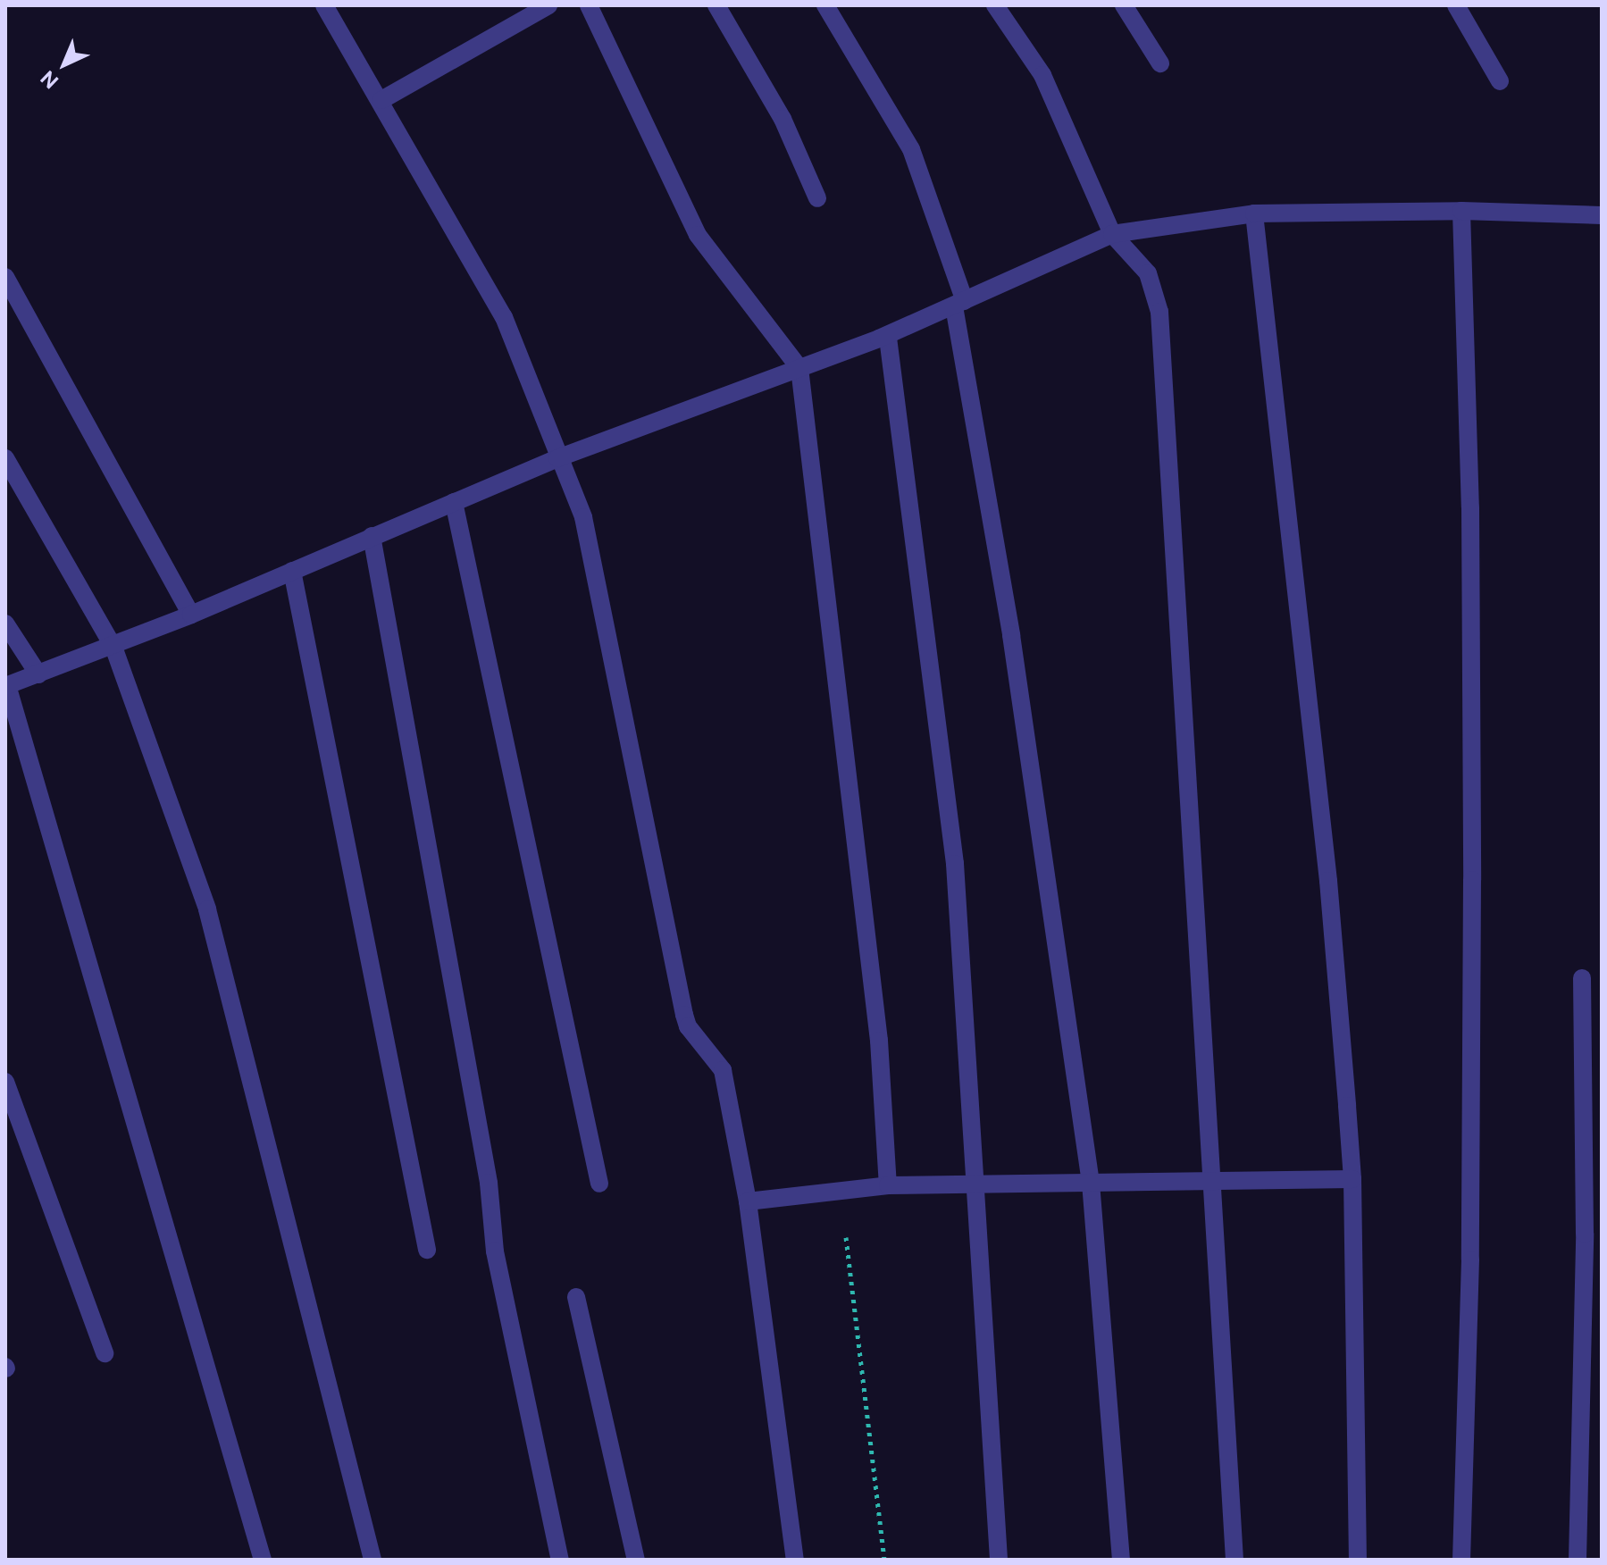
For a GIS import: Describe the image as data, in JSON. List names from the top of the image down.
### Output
{
  "north": "bottom left"
}
